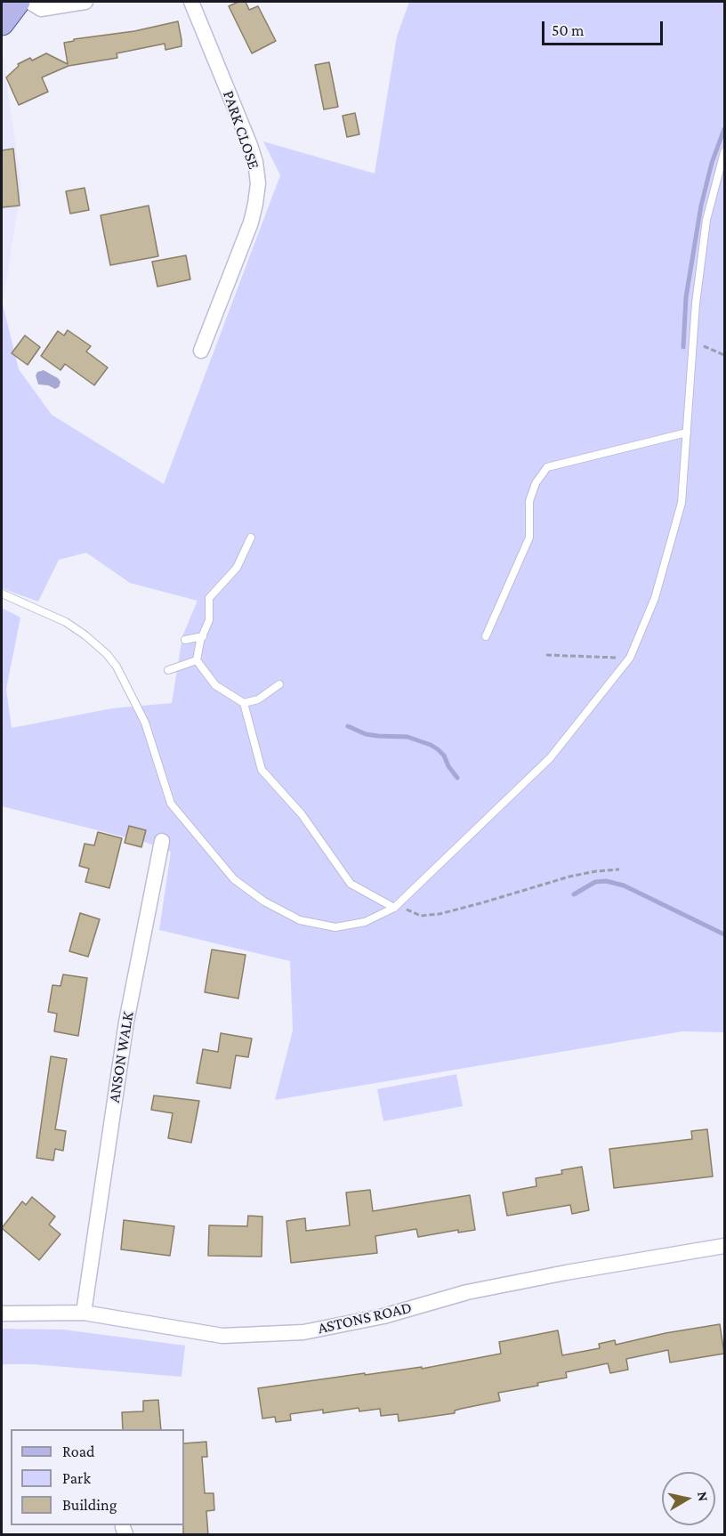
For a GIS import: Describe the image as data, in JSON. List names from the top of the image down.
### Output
{
  "streets": {
    "street": ["PARK CLOSE", "ANSON WALK", "ASTONS ROAD"]
  },
  "crossings": [
    ["ANSON WALK", "ASTONS ROAD"]
  ],
  "legend": ["Road", "Park", "Building"],
  "scale_bar": "50 m",
  "north": "right"
}
